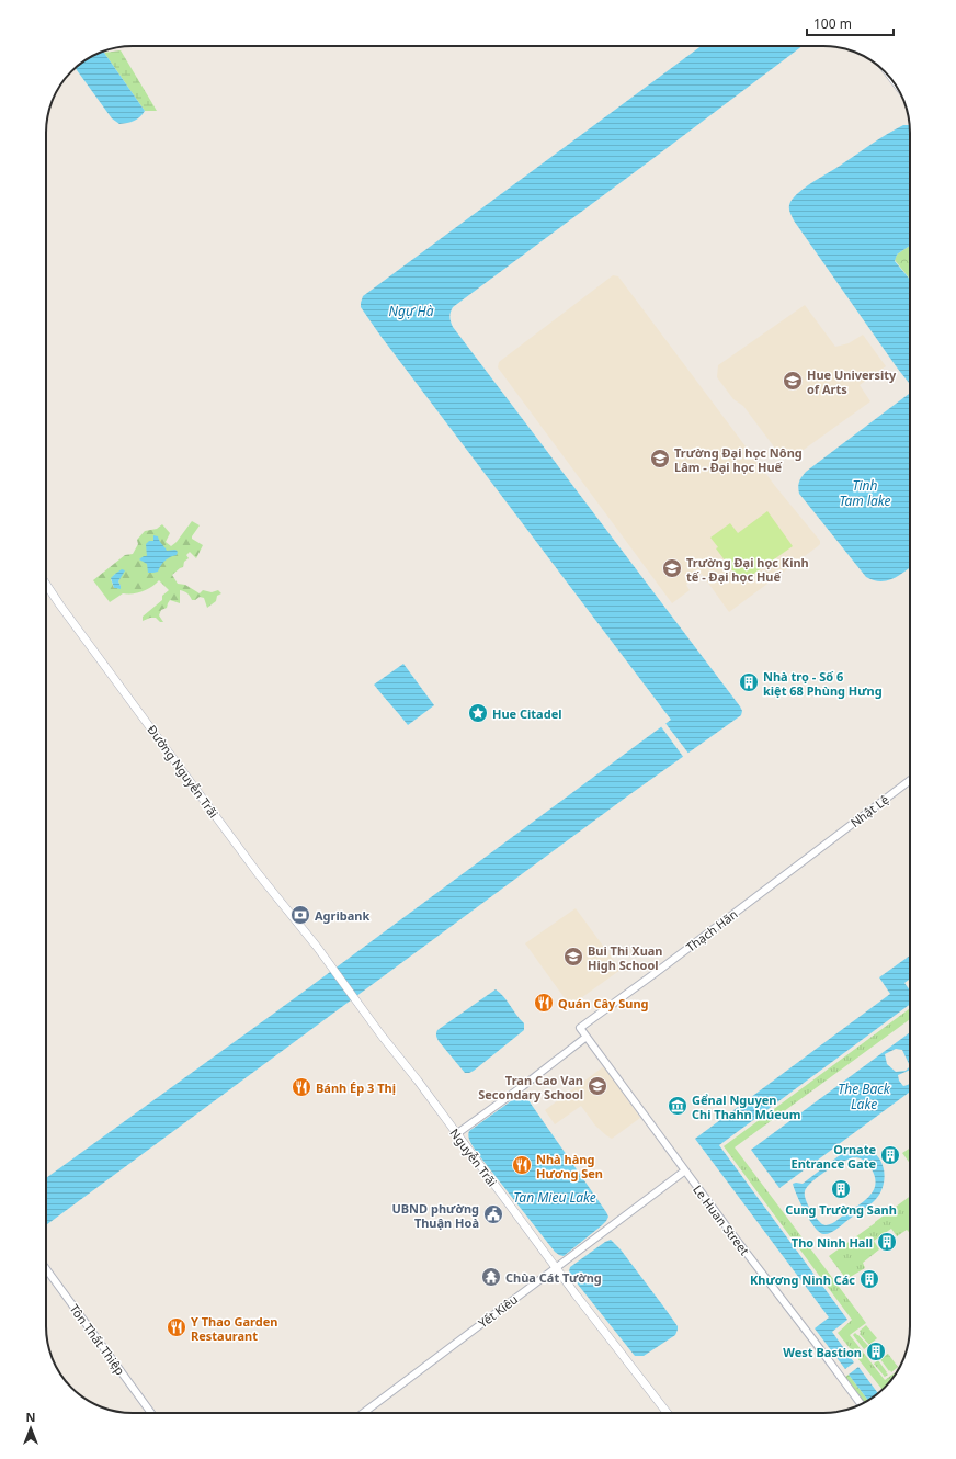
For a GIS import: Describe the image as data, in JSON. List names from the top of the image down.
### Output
{
  "streets": {
    "main road": ["Đường Nguyễn Trãi", "Nguyễn Trãi"],
    "street": [
      "Nhật Lệ",
      "Thạch Hãn",
      "Le Huan Street",
      "Yết Kiêu",
      "Tôn Thất Thiệp"
    ]
  },
  "crossings": [
    ["Đường Nguyễn Trãi", "Nguyễn Trãi"],
    ["Nhật Lệ", "Thạch Hãn"],
    ["Thạch Hãn", "Le Huan Street"],
    ["Nguyễn Trãi", "Yết Kiêu"],
    ["Le Huan Street", "Yết Kiêu"]
  ],
  "water": [
    "Ngự Hà",
    "Tinh Tam lake",
    "The Back Lake",
    "Tan Mieu Lake"
  ],
  "places": {
    "school or university": [
      "Hue University of Arts",
      "Trường Đại học Nông Lâm - Đại học Huế",
      "Trường Đại học Kinh tế - Đại học Huế",
      "Bui Thi Xuan High School",
      "Tran Cao Van Secondary School"
    ],
    "building": [
      "Nhà trọ - Số 6 kiệt 68 Phùng Hưng",
      "Ornate Entrance Gate",
      "Cung Trường Sanh",
      "Tho Ninh Hall",
      "Khương Ninh Các",
      "West Bastion"
    ],
    "place": ["Hue Citadel"],
    "bank": ["Agribank"],
    "restaurant": [
      "Quán Cây Sung",
      "Bánh Ép 3 Thị",
      "Nhà hàng Hương Sen",
      "Y Thao Garden Restaurant"
    ],
    "museum": ["Gểnal Nguyen Chi Thahn Múeum"],
    "public building": ["UBND phường Thuận Hoà"],
    "temple": ["Chùa Cát Tường"]
  },
  "scale_bar": "100 m",
  "north": "top"
}
